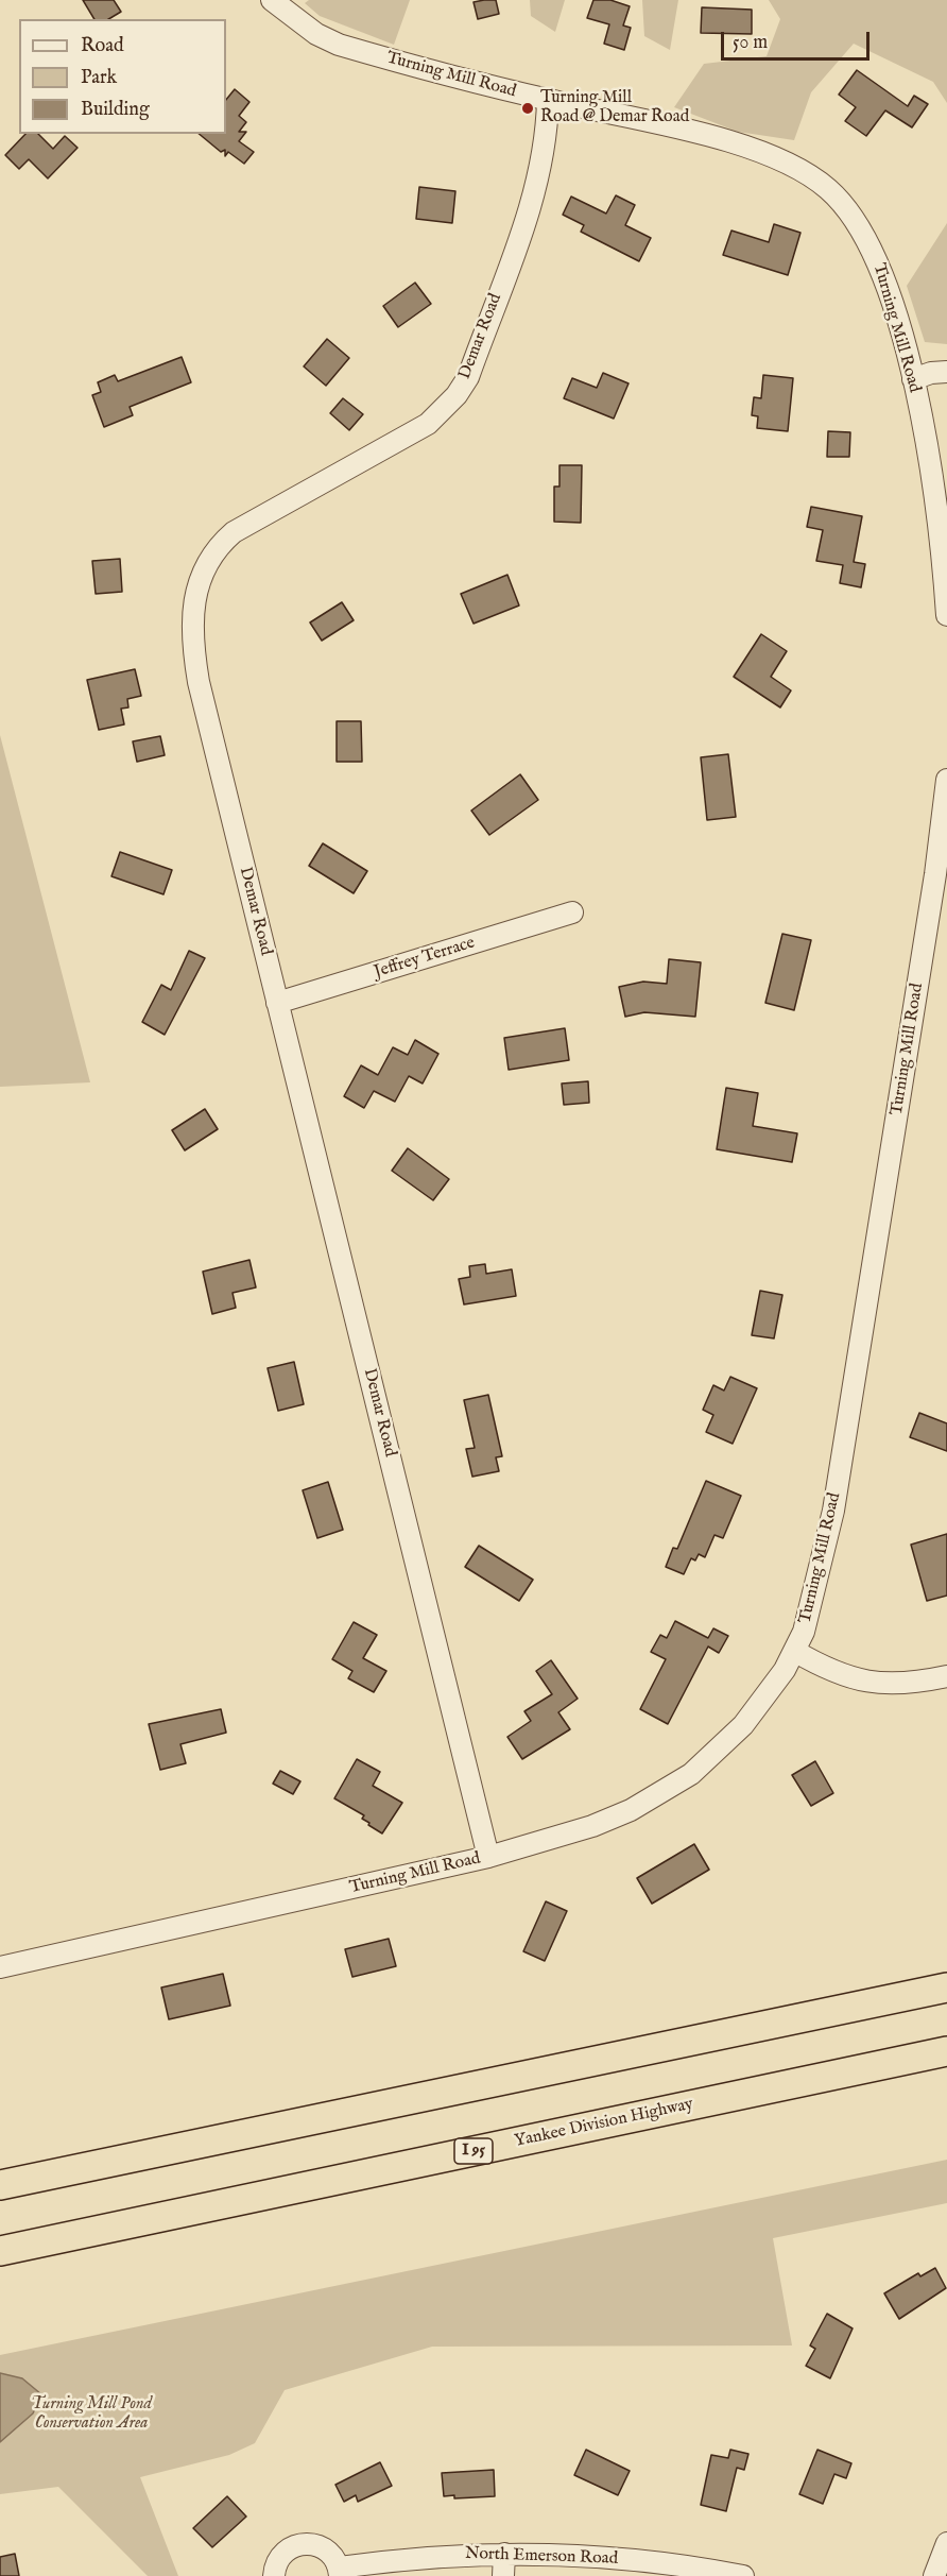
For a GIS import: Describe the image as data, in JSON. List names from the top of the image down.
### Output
{
  "streets": {
    "highway": ["Yankee Division Highway", "I 95"],
    "street": [
      "Turning Mill Road",
      "Demar Road",
      "Jeffrey Terrace",
      "North Emerson Road"
    ]
  },
  "crossings": [
    ["Turning Mill Road", "Demar Road"],
    ["Demar Road", "Jeffrey Terrace"]
  ],
  "parks": ["Turning Mill Pond Conservation Area"],
  "places": ["Turning Mill Road @ Demar Road"],
  "legend": ["Road", "Park", "Building"],
  "scale_bar": "50 m"
}
